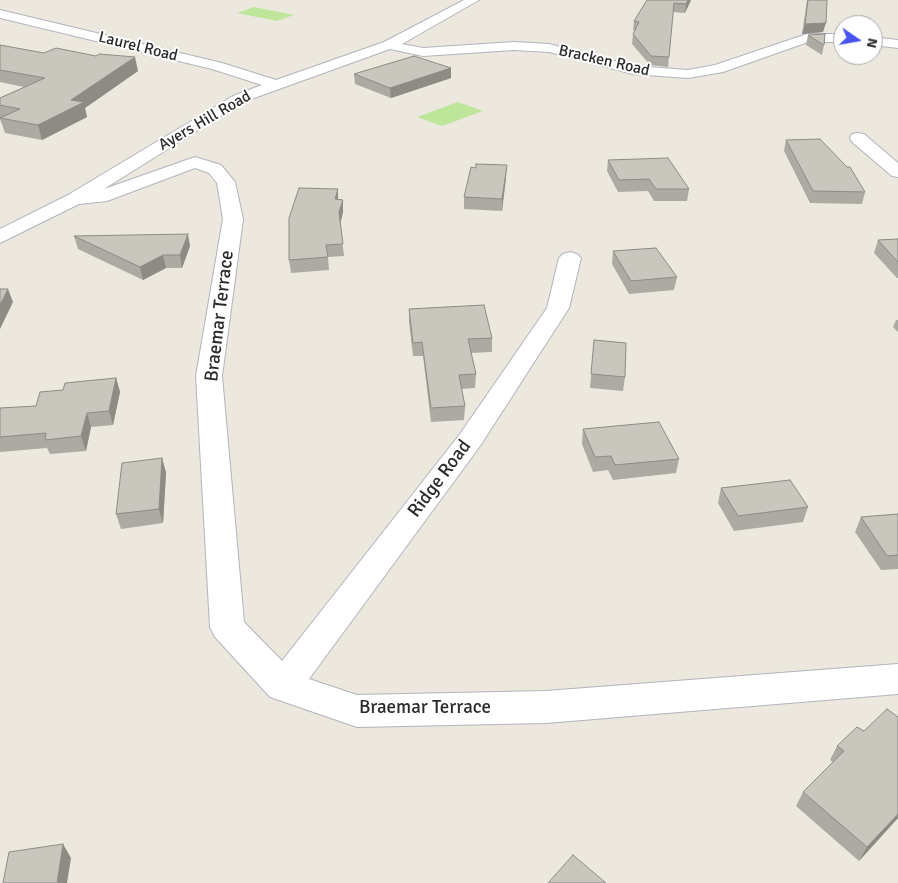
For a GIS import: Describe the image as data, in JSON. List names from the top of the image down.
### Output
{
  "streets": {
    "street": [
      "Laurel Road",
      "Bracken Road",
      "Ayers Hill Road",
      "Braemar Terrace",
      "Ridge Road"
    ]
  },
  "crossings": [
    ["Laurel Road", "Ayers Hill Road"],
    ["Bracken Road", "Ayers Hill Road"],
    ["Braemar Terrace", "Ridge Road"]
  ],
  "north": "right"
}
